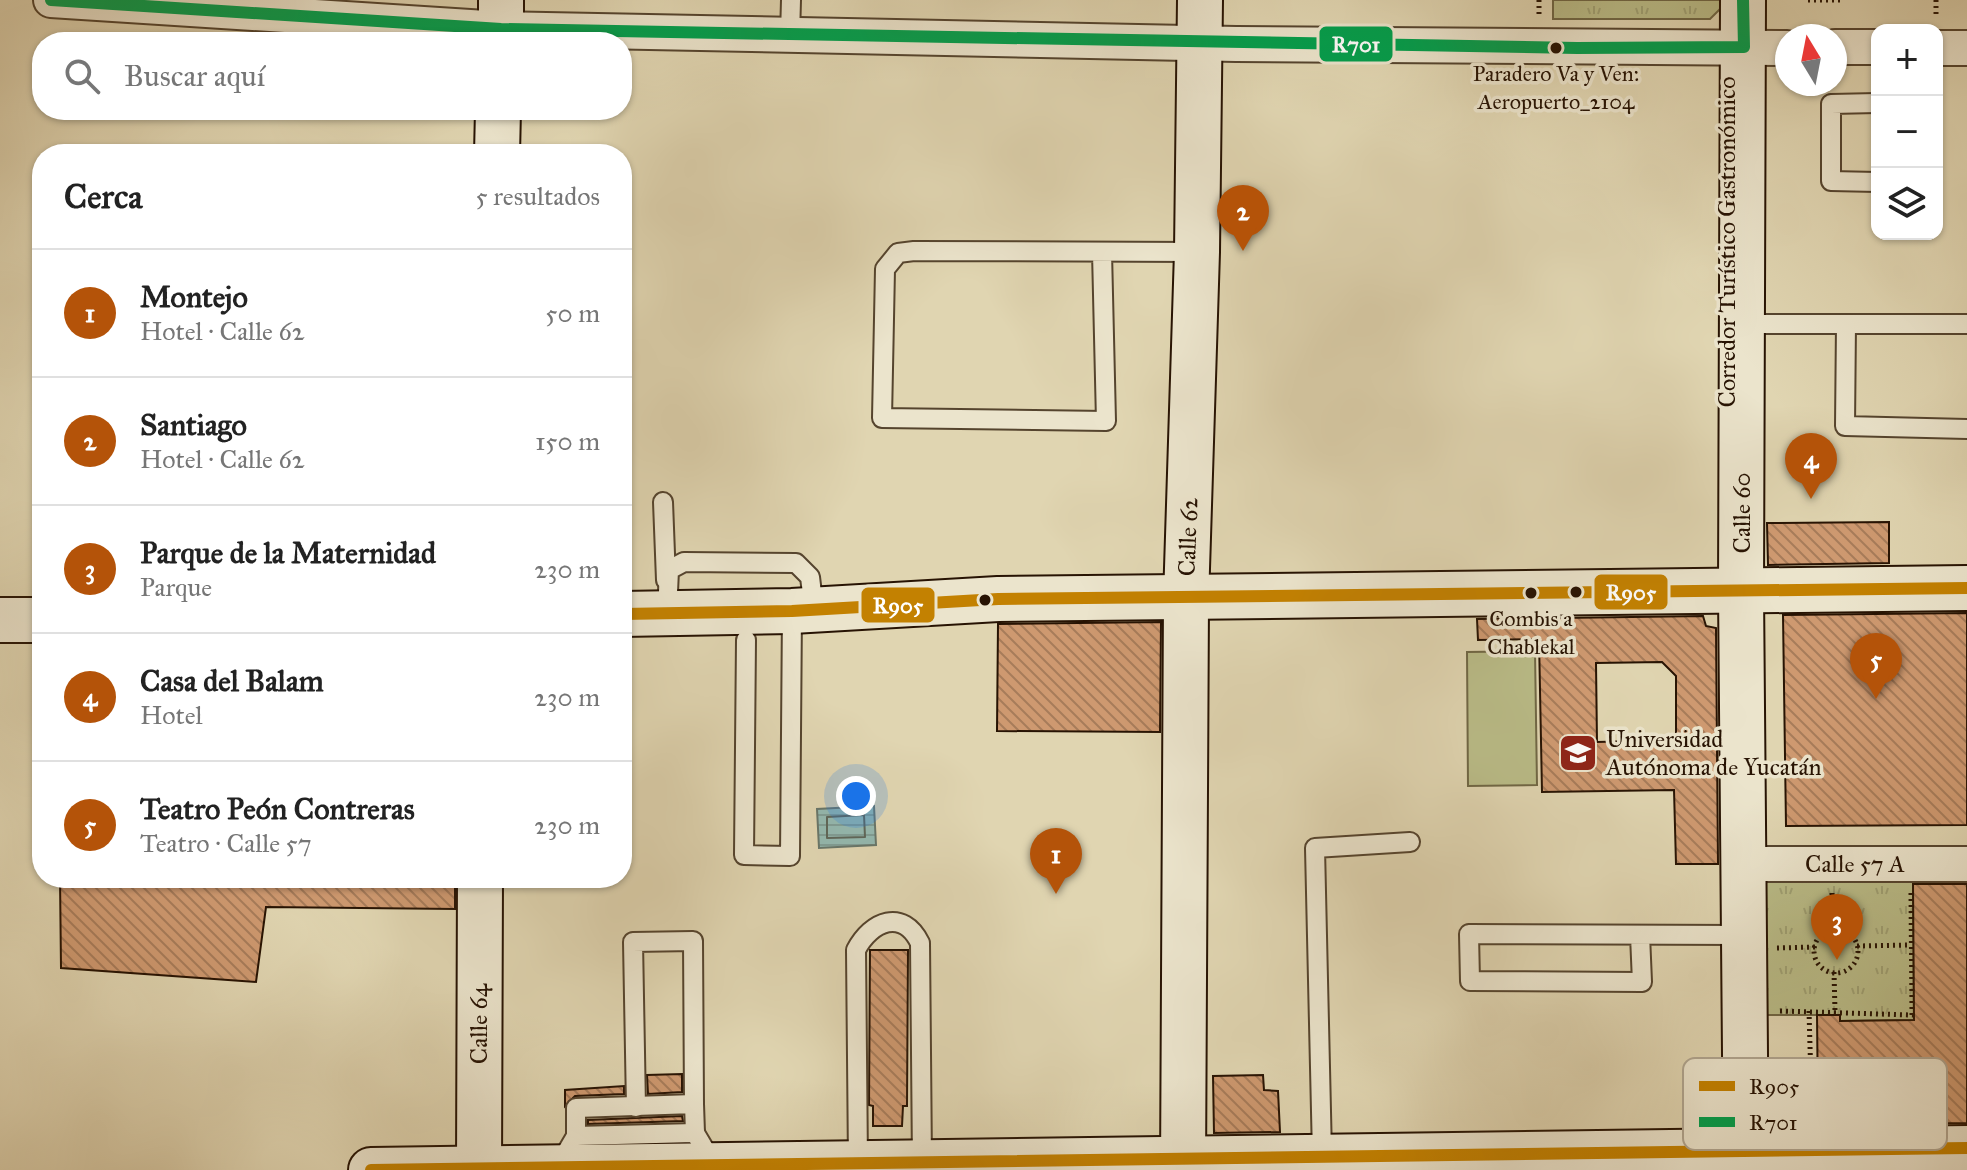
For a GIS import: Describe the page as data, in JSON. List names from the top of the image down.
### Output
{
  "streets": {
    "main road": ["Calle 60", "Calle 62", "Calle 64"],
    "street": ["Corredor Turístico Gastronómico", "Calle 57 A"]
  },
  "crossings": [
    ["Corredor Turístico Gastronómico", "Calle 60"],
    ["Corredor Turístico Gastronómico", "Calle 62"],
    ["Calle 60", "Calle 57 A"]
  ],
  "places": {
    "other": ["Paradero Va y Ven: Aeropuerto_2104", "Combis a Chablekal"],
    "school or university": ["Universidad Autónoma de Yucatán"]
  },
  "lines": ["transit line R701", "transit line R905"],
  "legend": ["R905", "R701"],
  "north": "top",
  "page": {
    "map_buttons": ["+", "−"],
    "search": "Buscar aquí",
    "heading": ["Cerca", "5 resultados"],
    "pins": [
      "2",
      "4",
      "5",
      "1",
      "3"
    ],
    "list": [
      {
        "mark": "1",
        "name": "Montejo",
        "note": "Hotel · Calle 62",
        "value": "50 m"
      },
      {
        "mark": "2",
        "name": "Santiago",
        "note": "Hotel · Calle 62",
        "value": "150 m"
      },
      {
        "mark": "3",
        "name": "Parque de la Maternidad",
        "note": "Parque",
        "value": "230 m"
      },
      {
        "mark": "4",
        "name": "Casa del Balam",
        "note": "Hotel",
        "value": "230 m"
      },
      {
        "mark": "5",
        "name": "Teatro Peón Contreras",
        "note": "Teatro · Calle 57",
        "value": "230 m"
      }
    ]
  }
}
